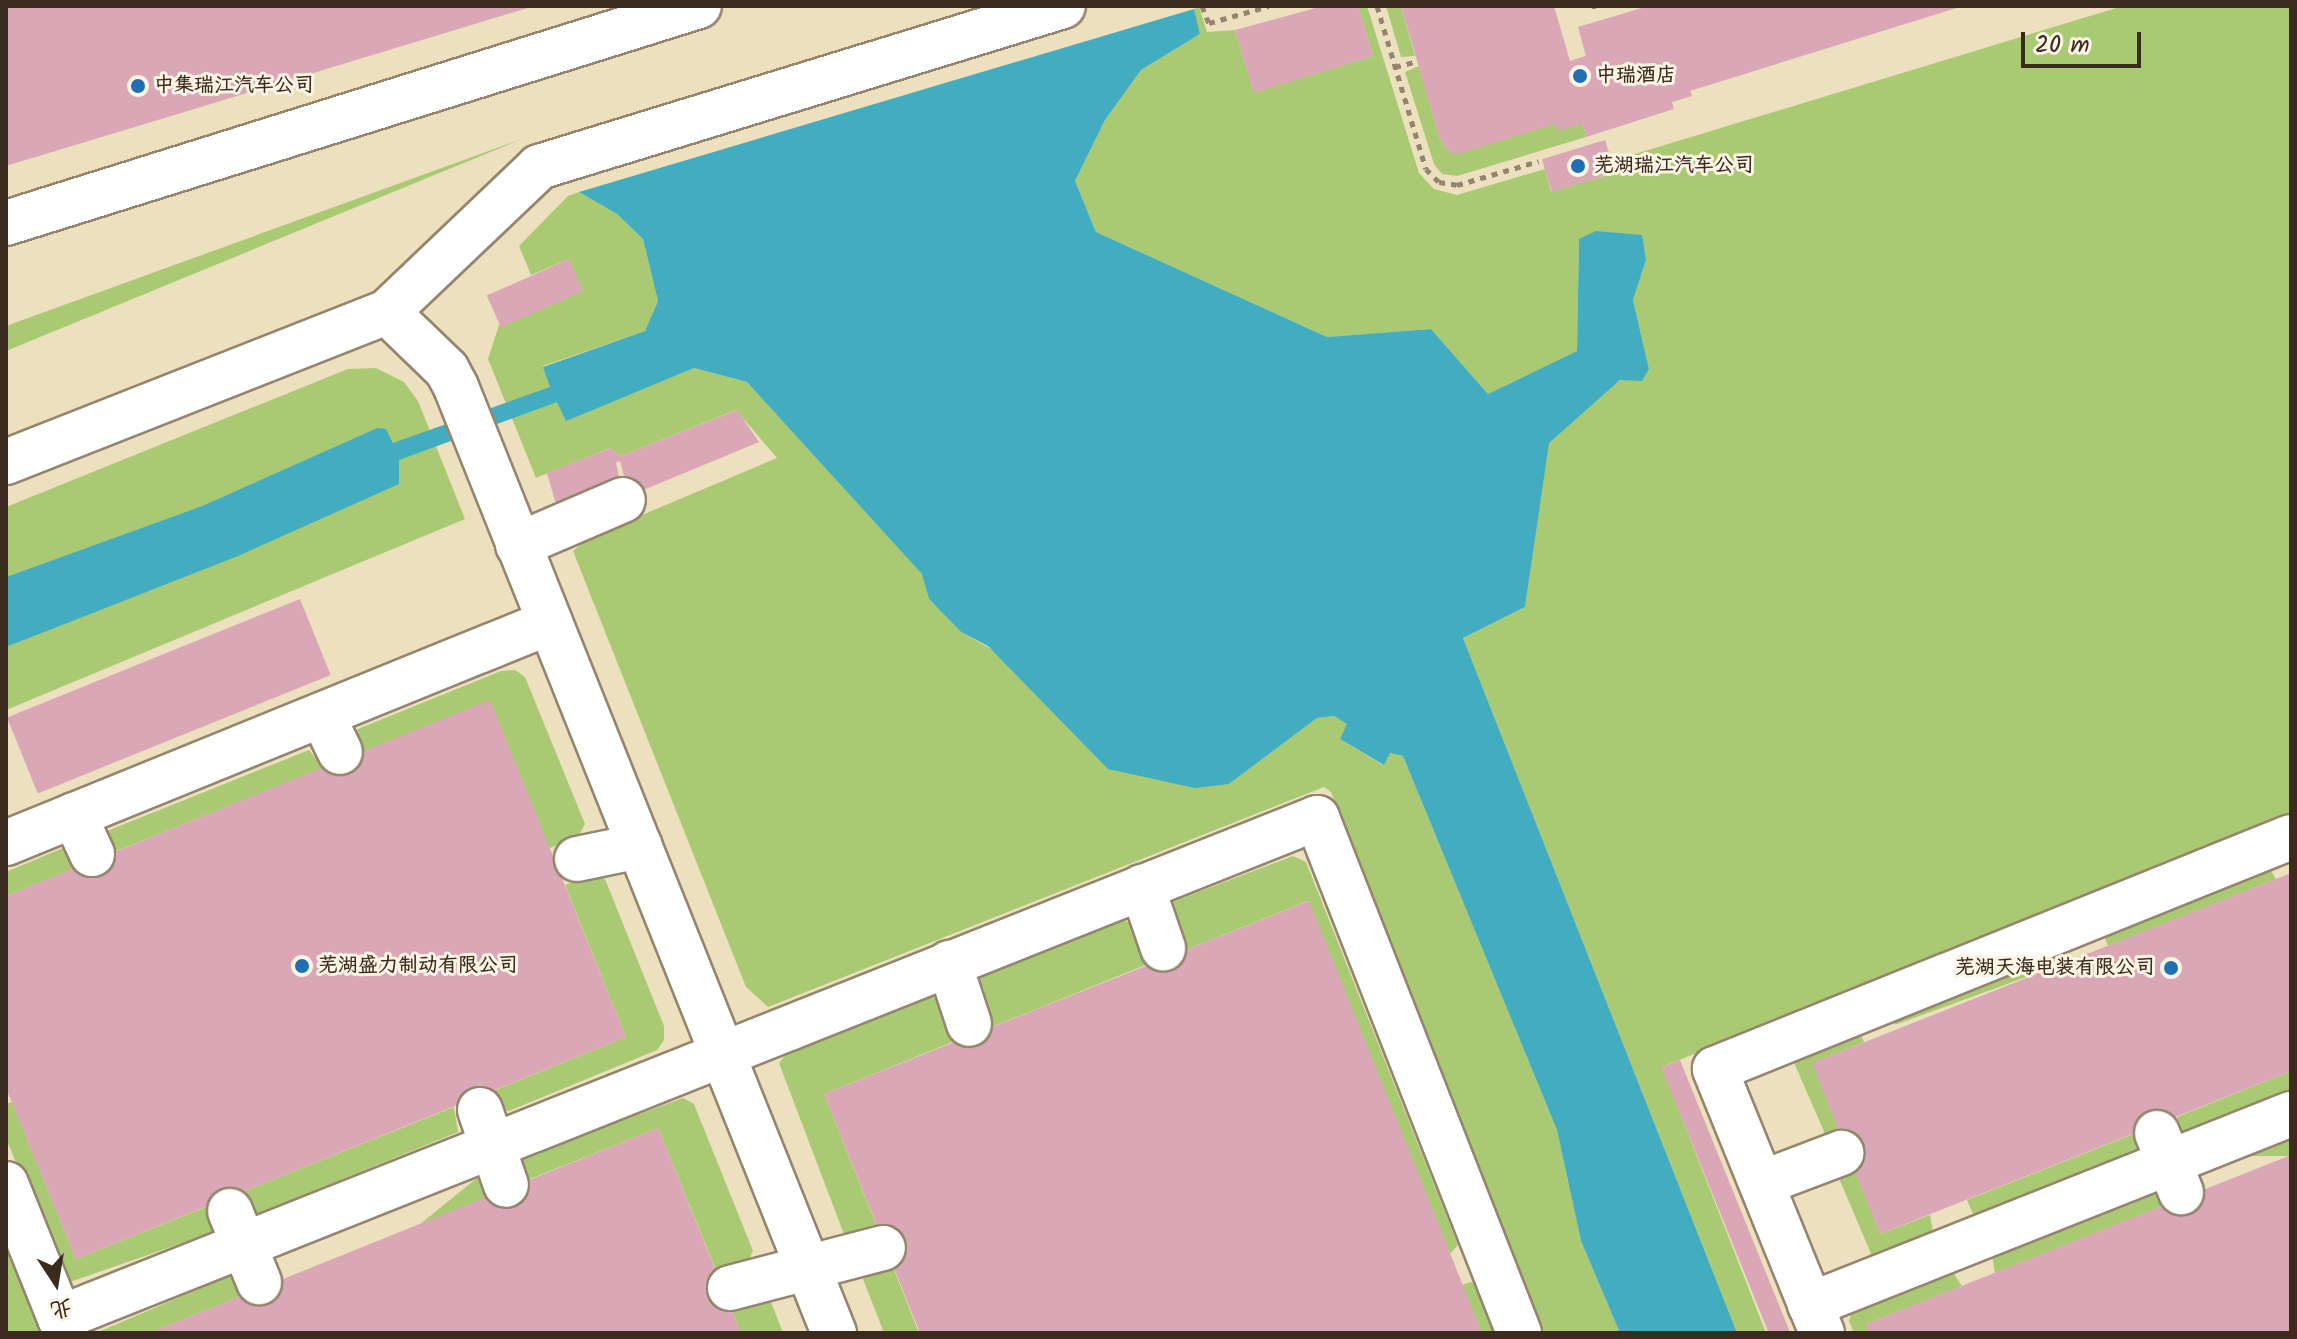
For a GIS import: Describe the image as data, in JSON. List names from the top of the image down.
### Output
{
  "places": [
    "中瑞酒店",
    "中集瑞江汽车公司",
    "芜湖瑞江汽车公司",
    "芜湖盛力制动有限公司",
    "芜湖天海电装有限公司"
  ],
  "scale_bar": "20 m",
  "north": "bottom"
}
